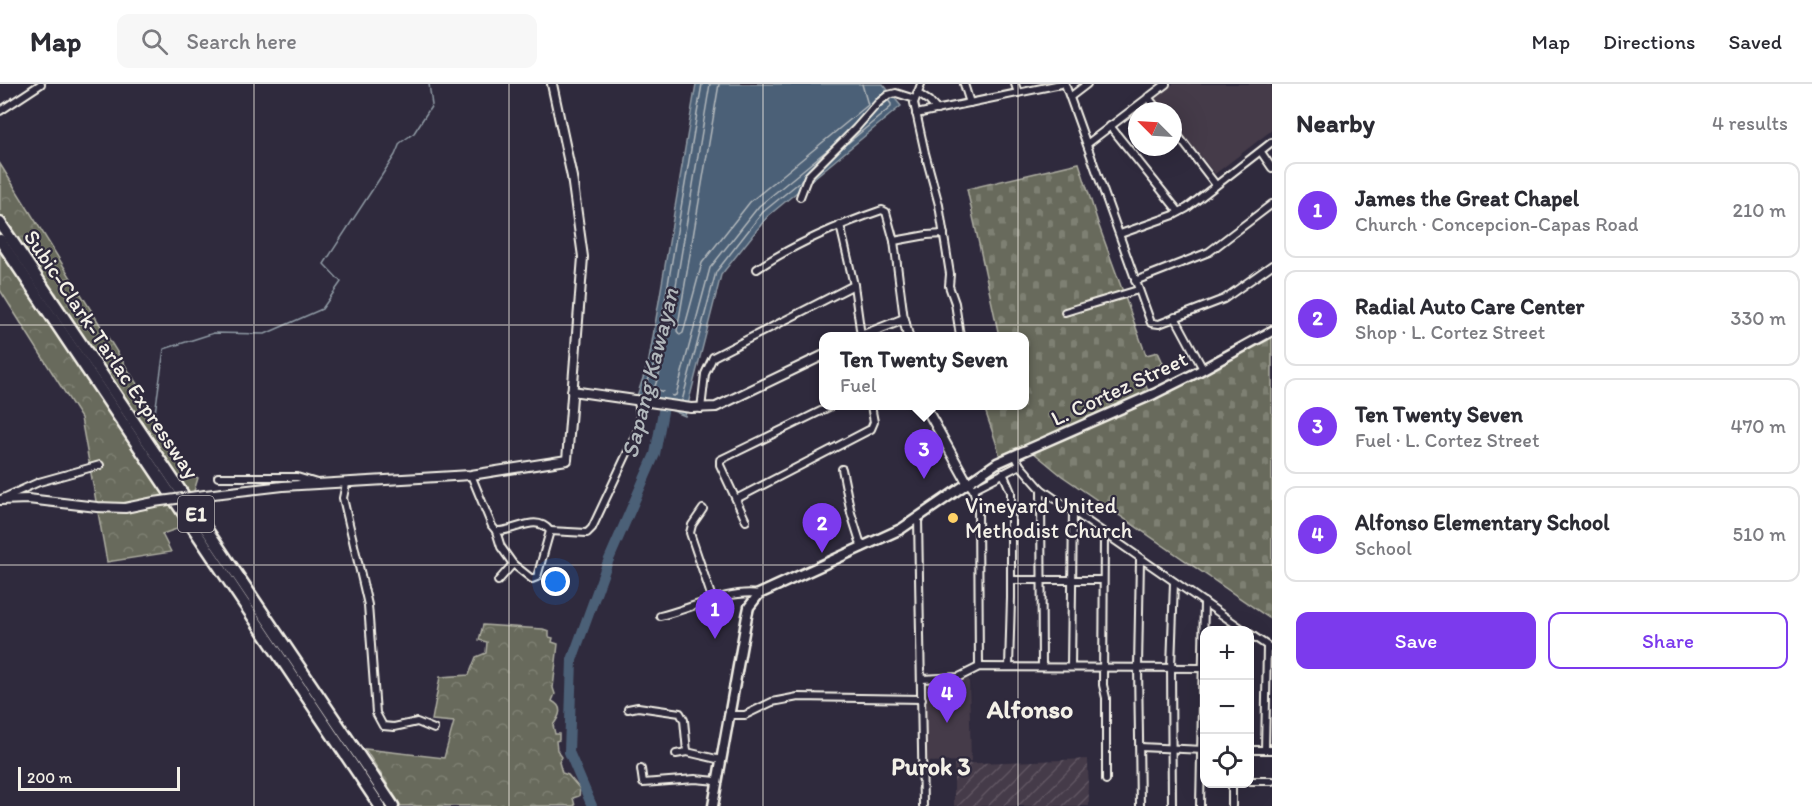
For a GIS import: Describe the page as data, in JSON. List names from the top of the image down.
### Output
{
  "streets": {
    "highway": ["Subic-Clark-Tarlac Expressway", "E1"],
    "main road": ["L. Cortez Street"]
  },
  "districts": ["Alfonso", "Purok 3"],
  "water": ["Sapang Kawayan"],
  "places": ["Vineyard United Methodist Church"],
  "scale_bar": "200 m",
  "north": "top left",
  "page": {
    "header": "Map",
    "search": "Search here",
    "nav": ["Map", "Directions", "Saved"],
    "heading": ["Nearby", "4 results"],
    "list": [
      {
        "mark": "1",
        "name": "James the Great Chapel",
        "note": "Church · Concepcion-Capas Road",
        "value": "210 m"
      },
      {
        "mark": "2",
        "name": "Radial Auto Care Center",
        "note": "Shop · L. Cortez Street",
        "value": "330 m"
      },
      {
        "mark": "3",
        "name": "Ten Twenty Seven",
        "note": "Fuel · L. Cortez Street",
        "value": "470 m"
      },
      {
        "mark": "4",
        "name": "Alfonso Elementary School",
        "note": "School",
        "value": "510 m"
      }
    ],
    "popup": ["Ten Twenty Seven", "Fuel"],
    "pins": [
      "3",
      "2",
      "1",
      "4"
    ],
    "buttons": ["Save", "Share"],
    "map_buttons": ["+", "−"],
    "scale": "200 m"
  }
}
